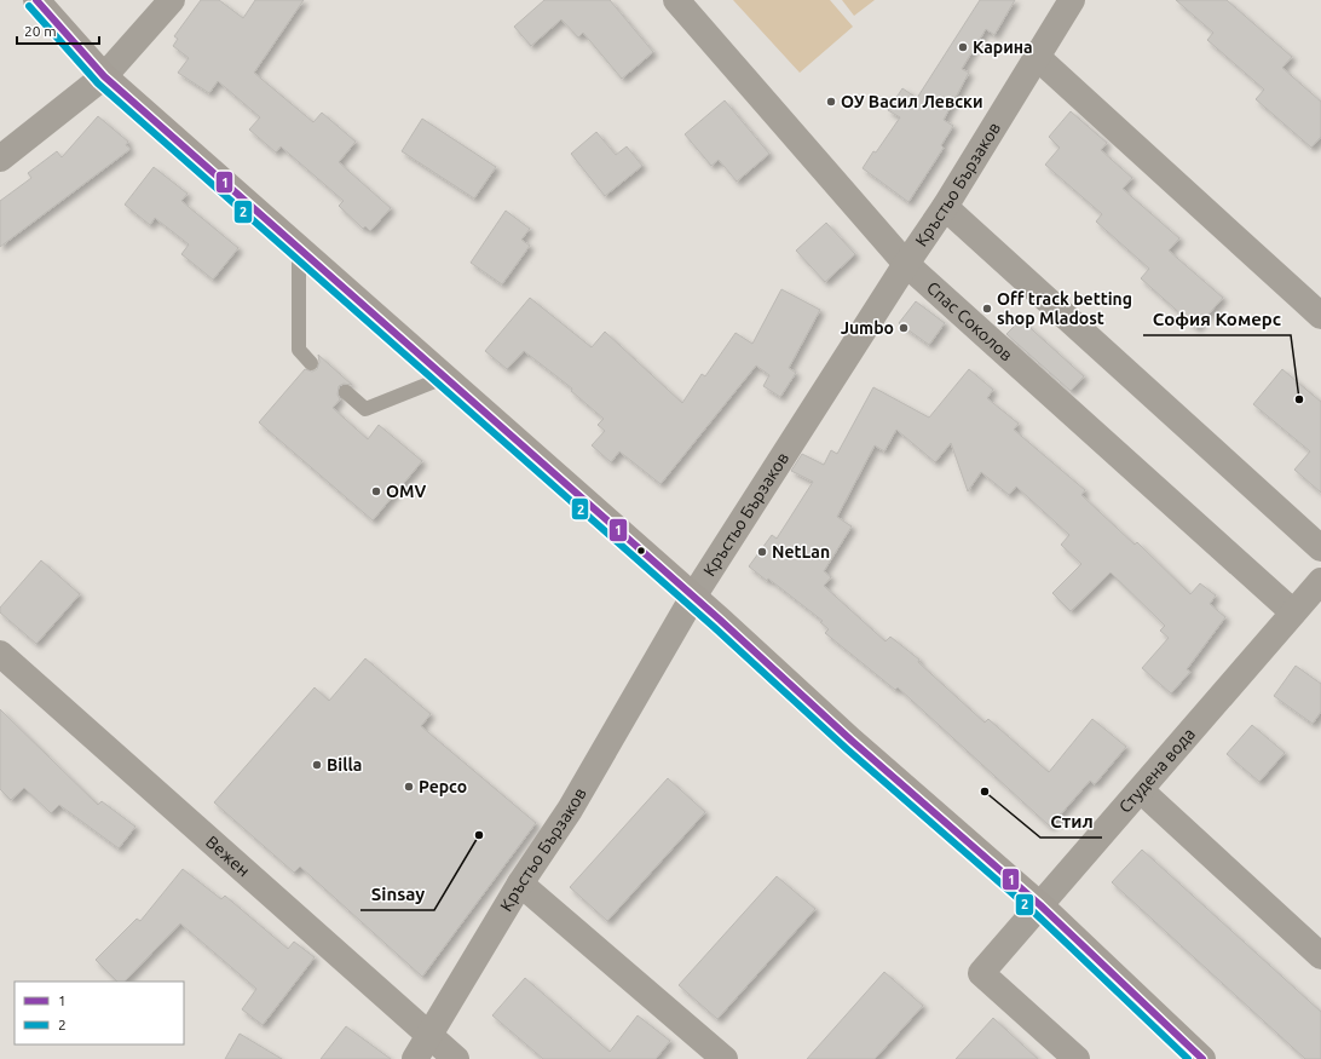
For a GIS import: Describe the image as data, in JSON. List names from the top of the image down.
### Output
{
  "streets": {
    "street": [
      "Кръстьо Бързаков",
      "Спас Соколов",
      "Студена вода",
      "Вежен"
    ]
  },
  "crossings": [
    ["Кръстьо Бързаков", "Спас Соколов"],
    ["Кръстьо Бързаков", "Вежен"],
    ["Спас Соколов", "Студена вода"]
  ],
  "places": [
    "Карина",
    "ОУ Васил Левски",
    "Off track betting shop Mladost",
    "Jumbo",
    "София Комерс",
    "OMV",
    "NetLan",
    "Billa",
    "Pepco",
    "Стил",
    "Sinsay"
  ],
  "lines": ["transit line 1", "transit line 2"],
  "legend": ["1", "2"],
  "scale_bar": "20 m"
}
